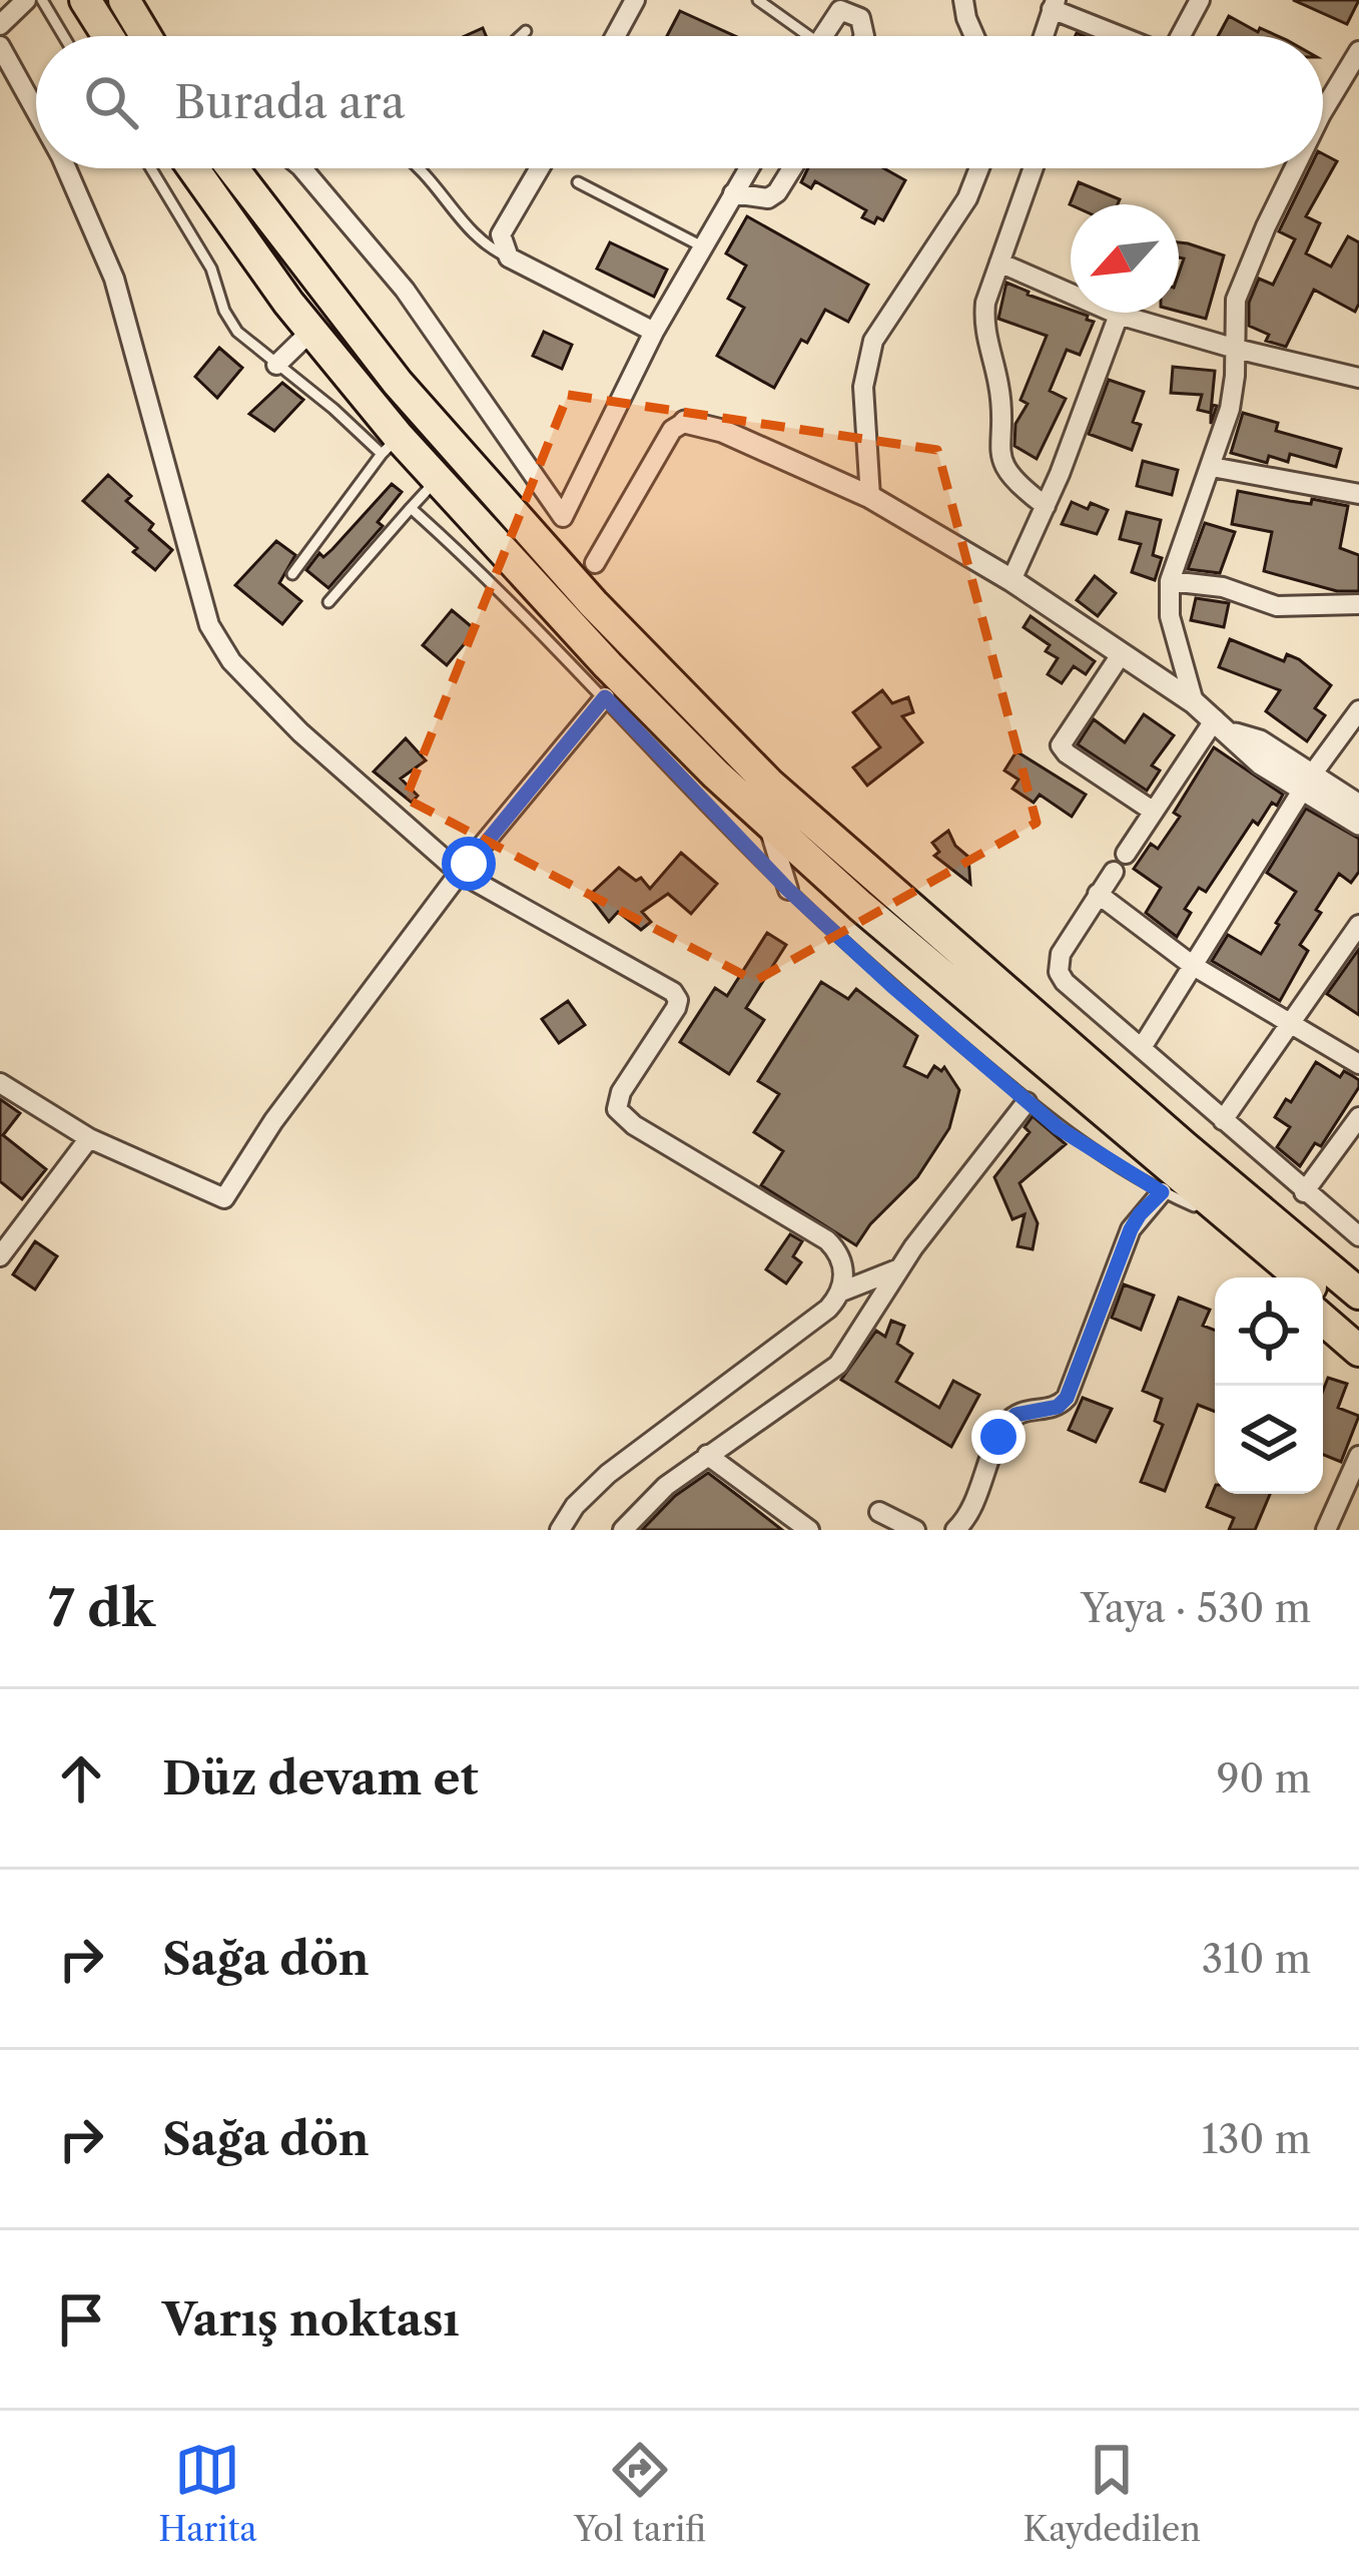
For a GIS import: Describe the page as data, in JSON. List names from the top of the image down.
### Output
{
  "north": "bottom left",
  "page": {
    "search": "Burada ara",
    "heading": ["7 dk", "Yaya · 530 m"],
    "list": [
      ["Düz devam et", "90 m"],
      ["Sağa dön", "310 m"],
      ["Sağa dön", "130 m"],
      "Varış noktası"
    ],
    "nav": ["Harita", "Yol tarifi", "Kaydedilen"]
  }
}
